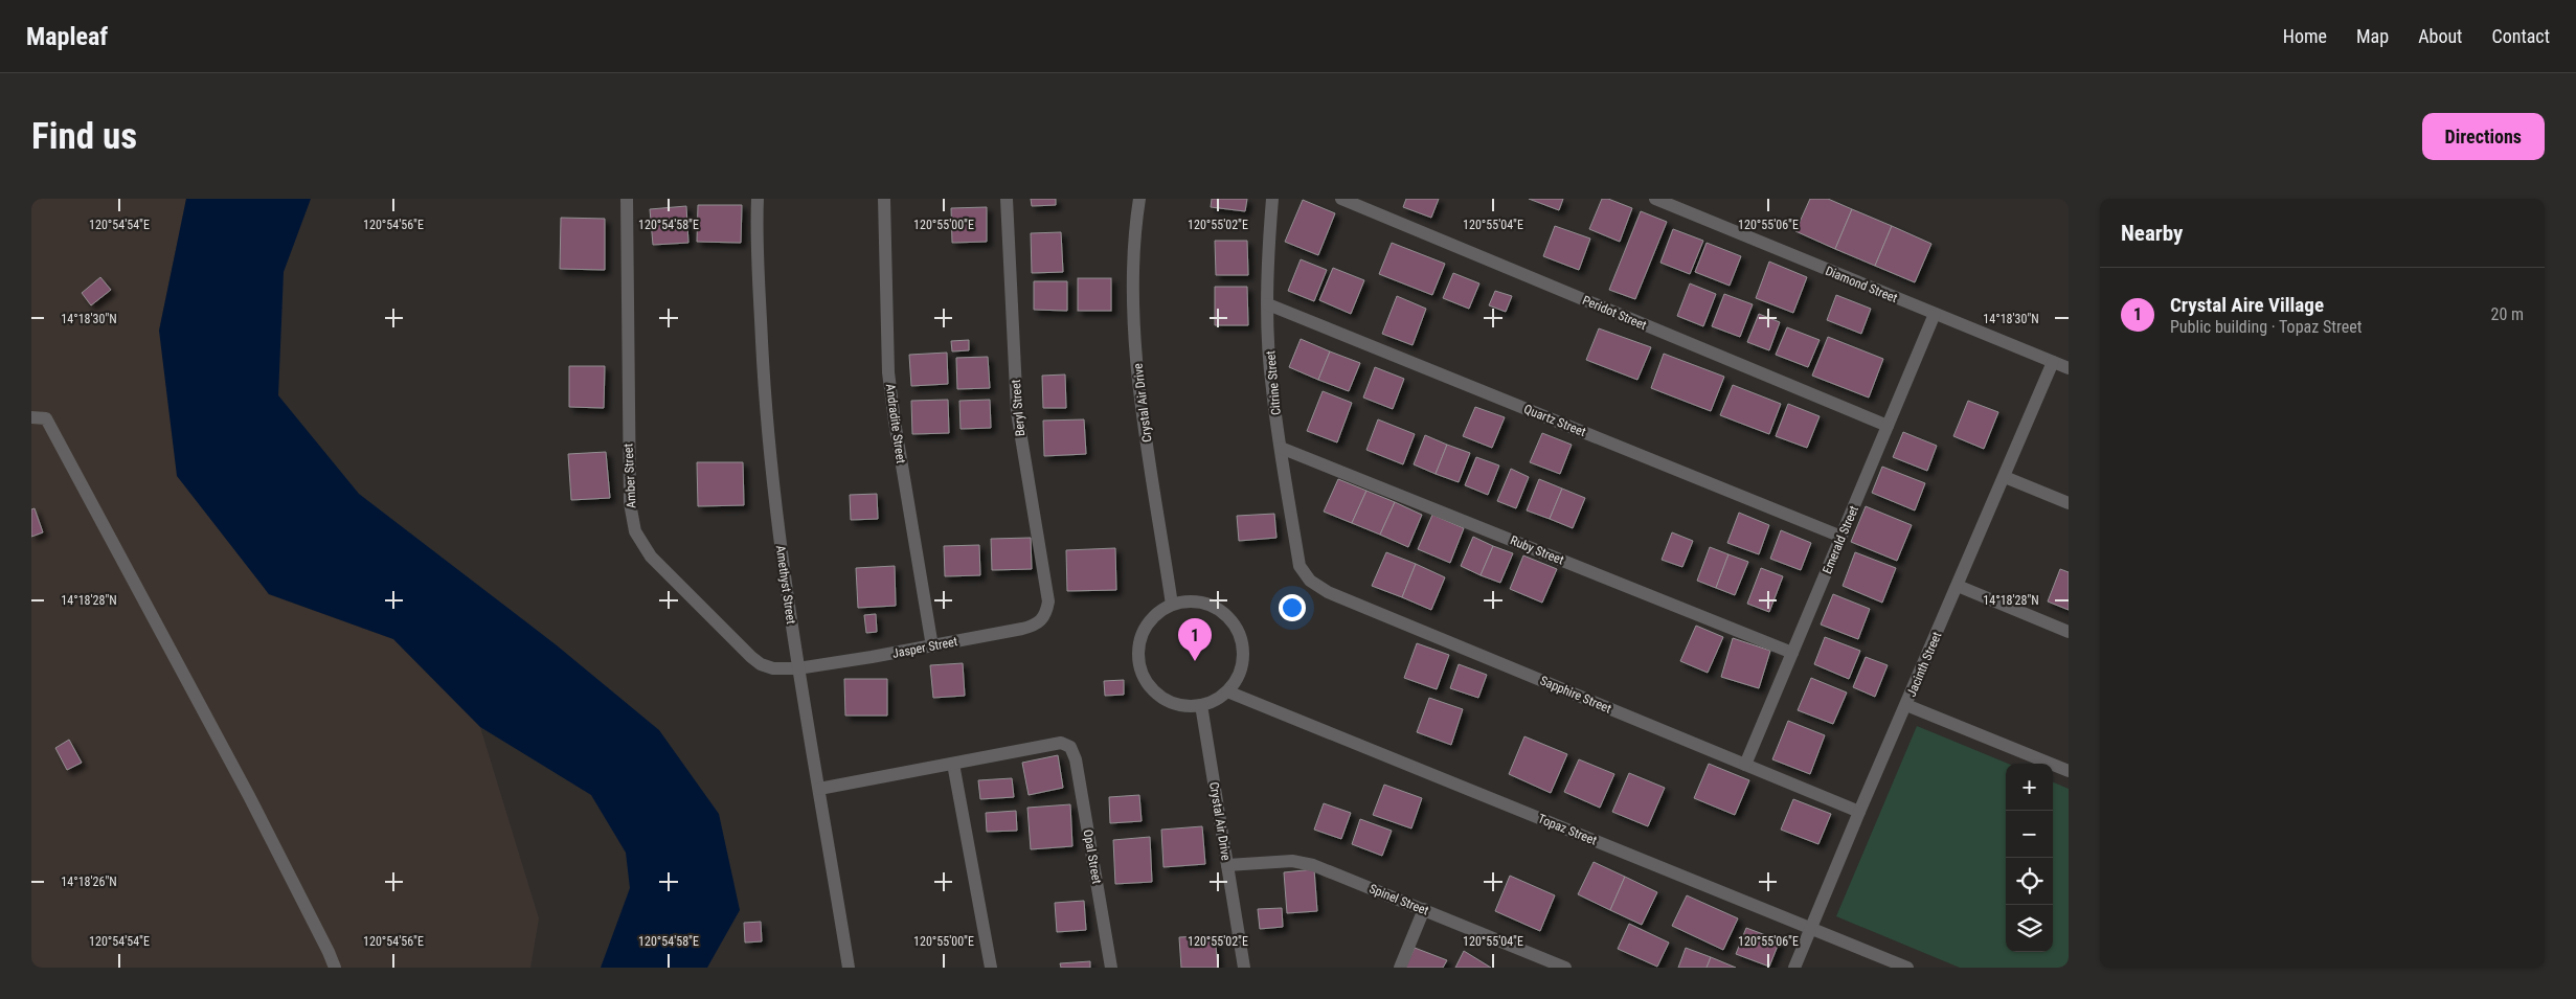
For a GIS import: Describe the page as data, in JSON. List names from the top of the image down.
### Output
{
  "streets": {
    "street": [
      "Diamond Street",
      "Peridot Street",
      "Citrine Street",
      "Crystal Air Drive",
      "Beryl Street",
      "Quartz Street",
      "Andradite Street",
      "Amber Street",
      "Emerald Street",
      "Ruby Street",
      "Amethyst Street",
      "Jasper Street",
      "Jacinth Street",
      "Sapphire Street",
      "Topaz Street",
      "Opal Street",
      "Spinel Street"
    ]
  },
  "crossings": [
    ["Diamond Street", "Emerald Street"],
    ["Diamond Street", "Jacinth Street"],
    ["Peridot Street", "Emerald Street"],
    ["Citrine Street", "Quartz Street"],
    ["Citrine Street", "Ruby Street"],
    ["Citrine Street", "Sapphire Street"],
    ["Crystal Air Drive", "Topaz Street"],
    ["Crystal Air Drive", "Spinel Street"],
    ["Beryl Street", "Jasper Street"],
    ["Quartz Street", "Emerald Street"],
    ["Andradite Street", "Jasper Street"],
    ["Amber Street", "Amethyst Street"],
    ["Amber Street", "Jasper Street"],
    ["Emerald Street", "Ruby Street"],
    ["Emerald Street", "Sapphire Street"],
    ["Amethyst Street", "Jasper Street"],
    ["Jacinth Street", "Sapphire Street"],
    ["Jacinth Street", "Topaz Street"]
  ],
  "page": {
    "header": "Mapleaf",
    "nav": [
      "Home",
      "Map",
      "About",
      "Contact"
    ],
    "buttons": "Directions",
    "title": "Find us",
    "heading": "Nearby",
    "list": [
      {
        "mark": "1",
        "name": "Crystal Aire Village",
        "note": "Public building · Topaz Street",
        "value": "20 m"
      }
    ],
    "pins": "1",
    "map_buttons": ["+", "−"]
  },
  "coordinates": [
    "120°54'54\"E",
    "120°54'56\"E",
    "120°54'58\"E",
    "120°55'00\"E",
    "120°55'02\"E",
    "120°55'04\"E",
    "120°55'06\"E",
    "14°18'30\"N",
    "14°18'28\"N",
    "14°18'26\"N"
  ]
}
